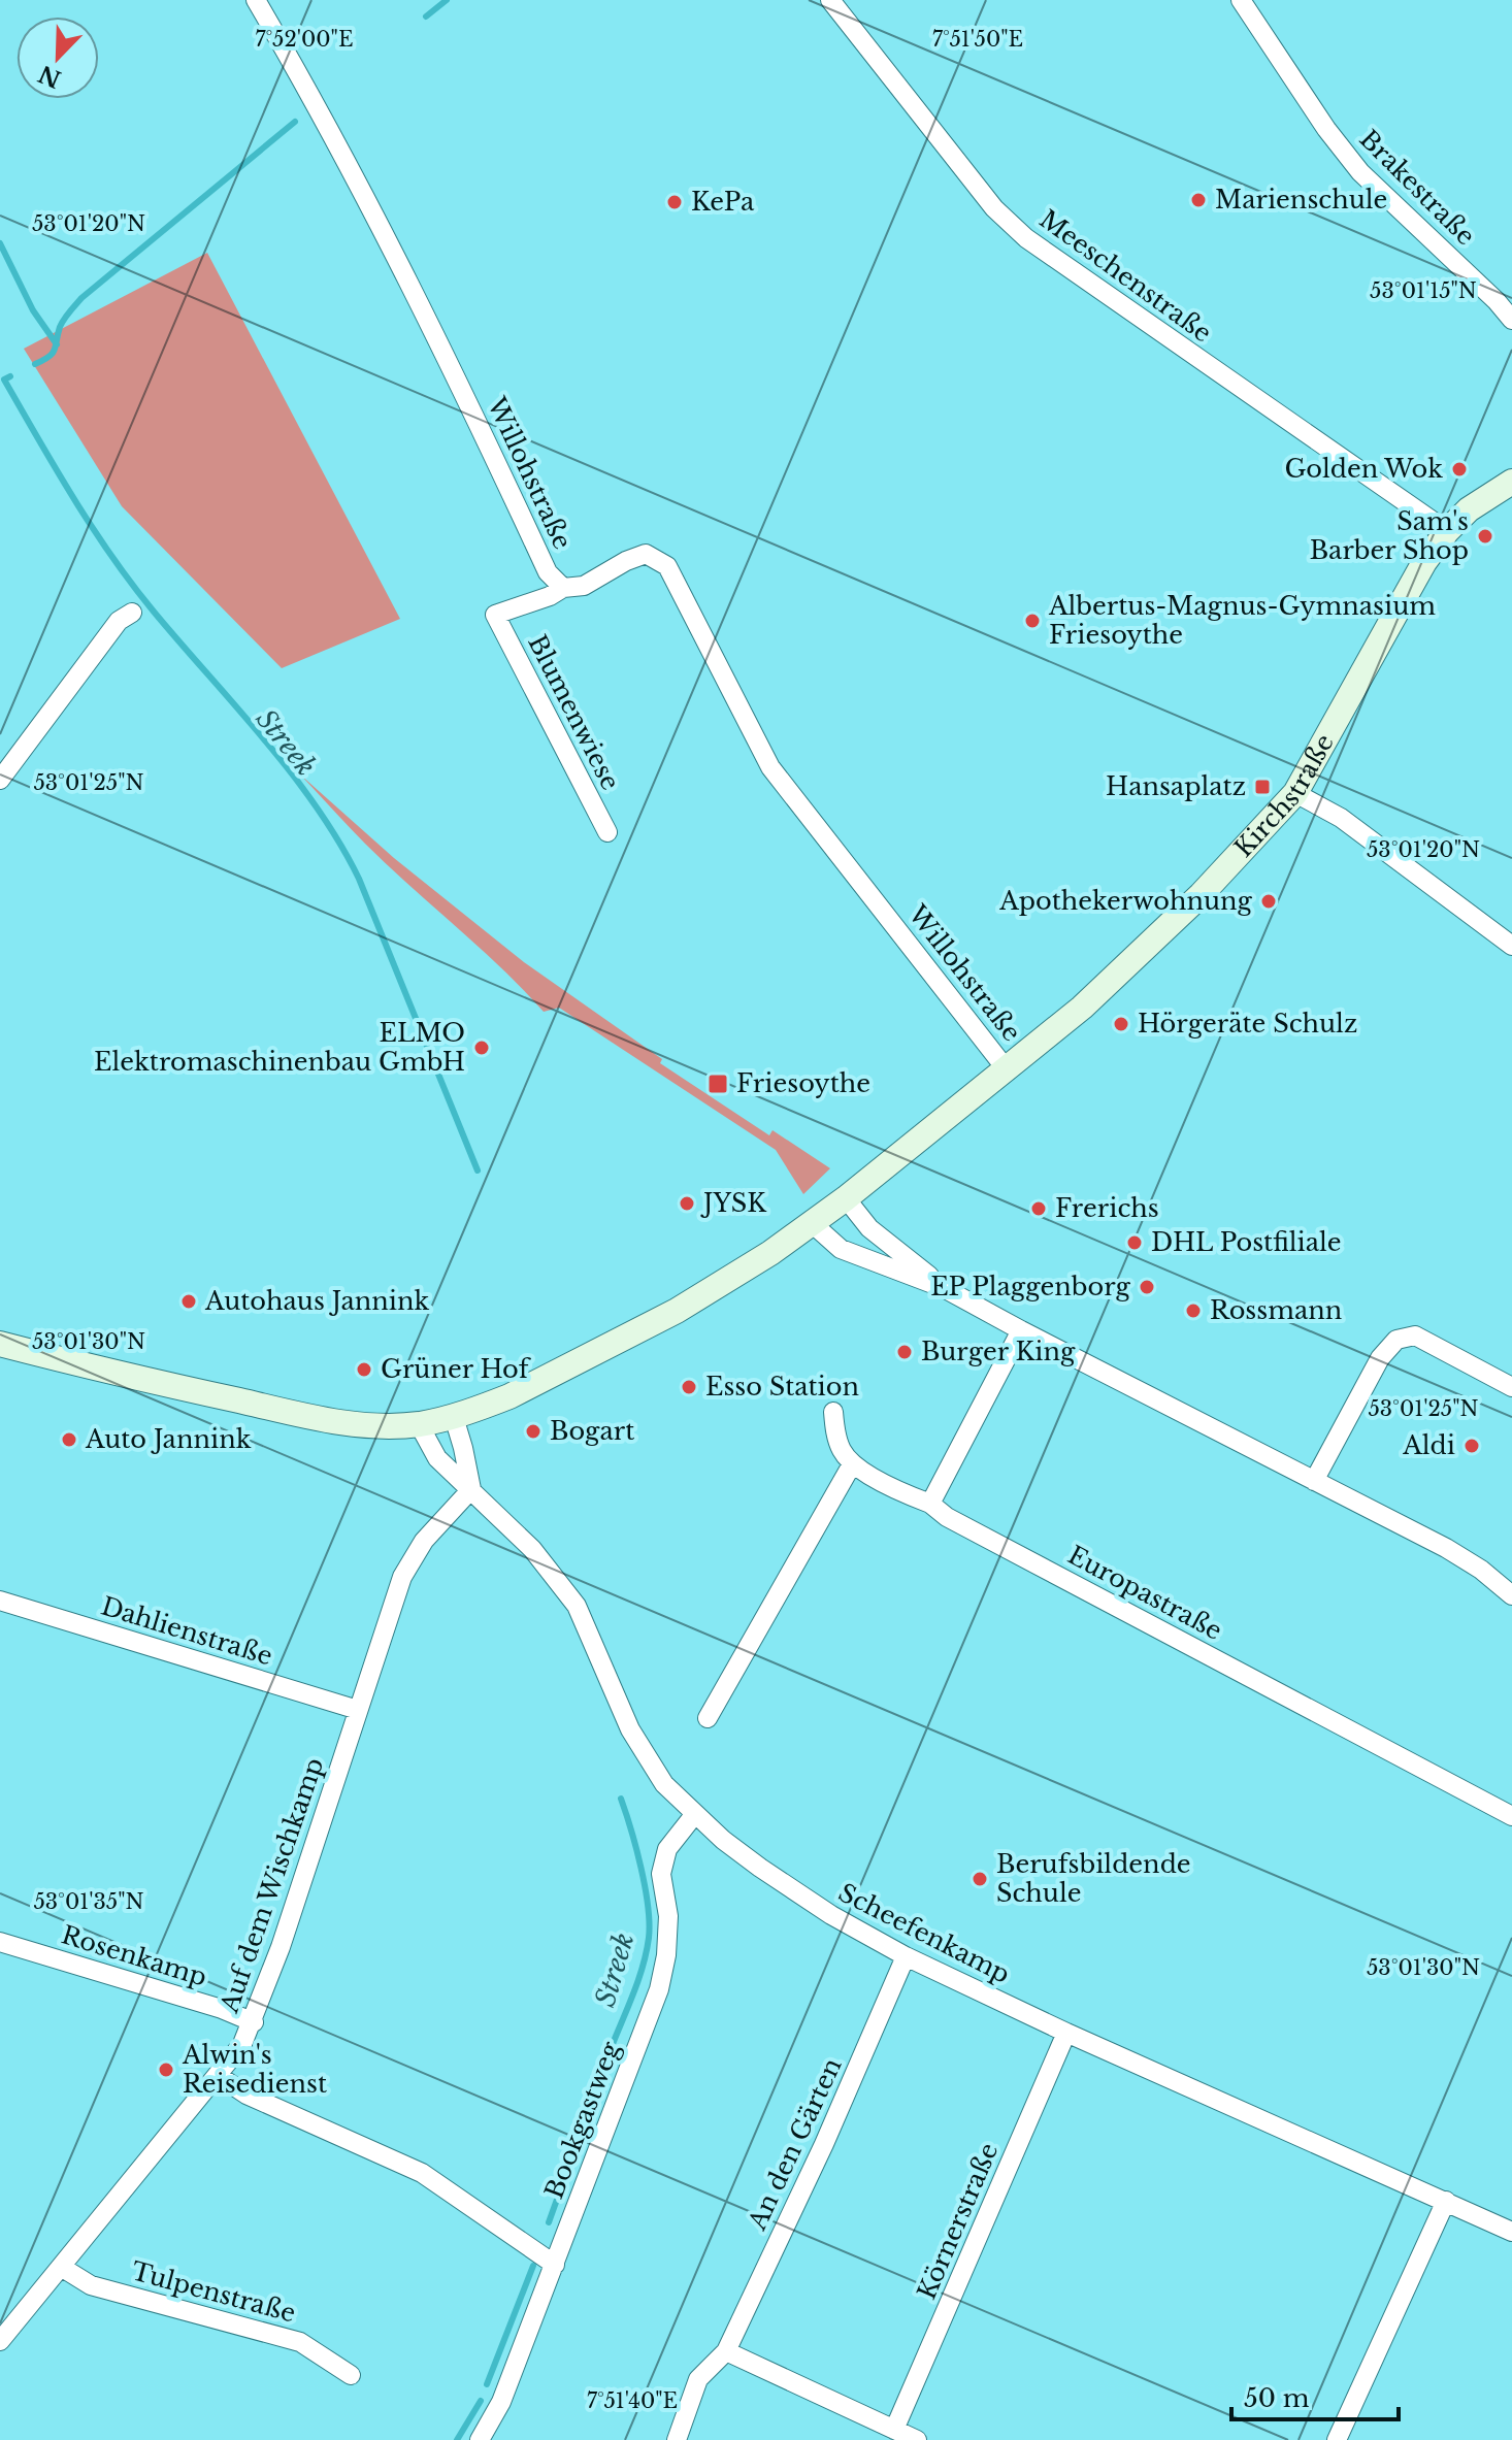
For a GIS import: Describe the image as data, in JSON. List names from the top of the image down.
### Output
{
  "streets": {
    "street": [
      "Brakestraße",
      "Meeschenstraße",
      "Willohstraße",
      "Blumenwiese",
      "Kirchstraße",
      "Europastraße",
      "Dahlienstraße",
      "Auf dem Wischkamp",
      "Scheefenkamp",
      "Rosenkamp",
      "Bookgastweg",
      "An den Gärten",
      "Körnerstraße",
      "Tulpenstraße"
    ]
  },
  "crossings": [
    ["Meeschenstraße", "Kirchstraße"],
    ["Willohstraße", "Blumenwiese"],
    ["Willohstraße", "Kirchstraße"],
    ["Dahlienstraße", "Auf dem Wischkamp"],
    ["Auf dem Wischkamp", "Scheefenkamp"],
    ["Auf dem Wischkamp", "Rosenkamp"],
    ["Auf dem Wischkamp", "Tulpenstraße"],
    ["Scheefenkamp", "Bookgastweg"],
    ["Scheefenkamp", "An den Gärten"],
    ["Scheefenkamp", "Körnerstraße"]
  ],
  "water": ["Streek"],
  "places": {
    "other": [
      "Marienschule",
      "KePa",
      "Golden Wok",
      "Sam's Barber Shop",
      "Albertus-Magnus-Gymnasium Friesoythe",
      "Apothekerwohnung",
      "Hörgeräte Schulz",
      "ELMO Elektromaschinenbau GmbH",
      "JYSK",
      "Frerichs",
      "DHL Postfiliale",
      "EP Plaggenborg",
      "Autohaus Jannink",
      "Rossmann",
      "Burger King",
      "Grüner Hof",
      "Esso Station",
      "Bogart",
      "Auto Jannink",
      "Aldi",
      "Berufsbildende Schule",
      "Alwin's Reisedienst"
    ],
    "transit": ["Hansaplatz", "Friesoythe"]
  },
  "scale_bar": "50 m",
  "north": "bottom left",
  "coordinates": [
    "7°52'00\"E",
    "7°51'50\"E",
    "53°01'20\"N",
    "53°01'15\"N",
    "53°01'25\"N",
    "53°01'30\"N",
    "53°01'35\"N",
    "7°51'40\"E"
  ]
}
